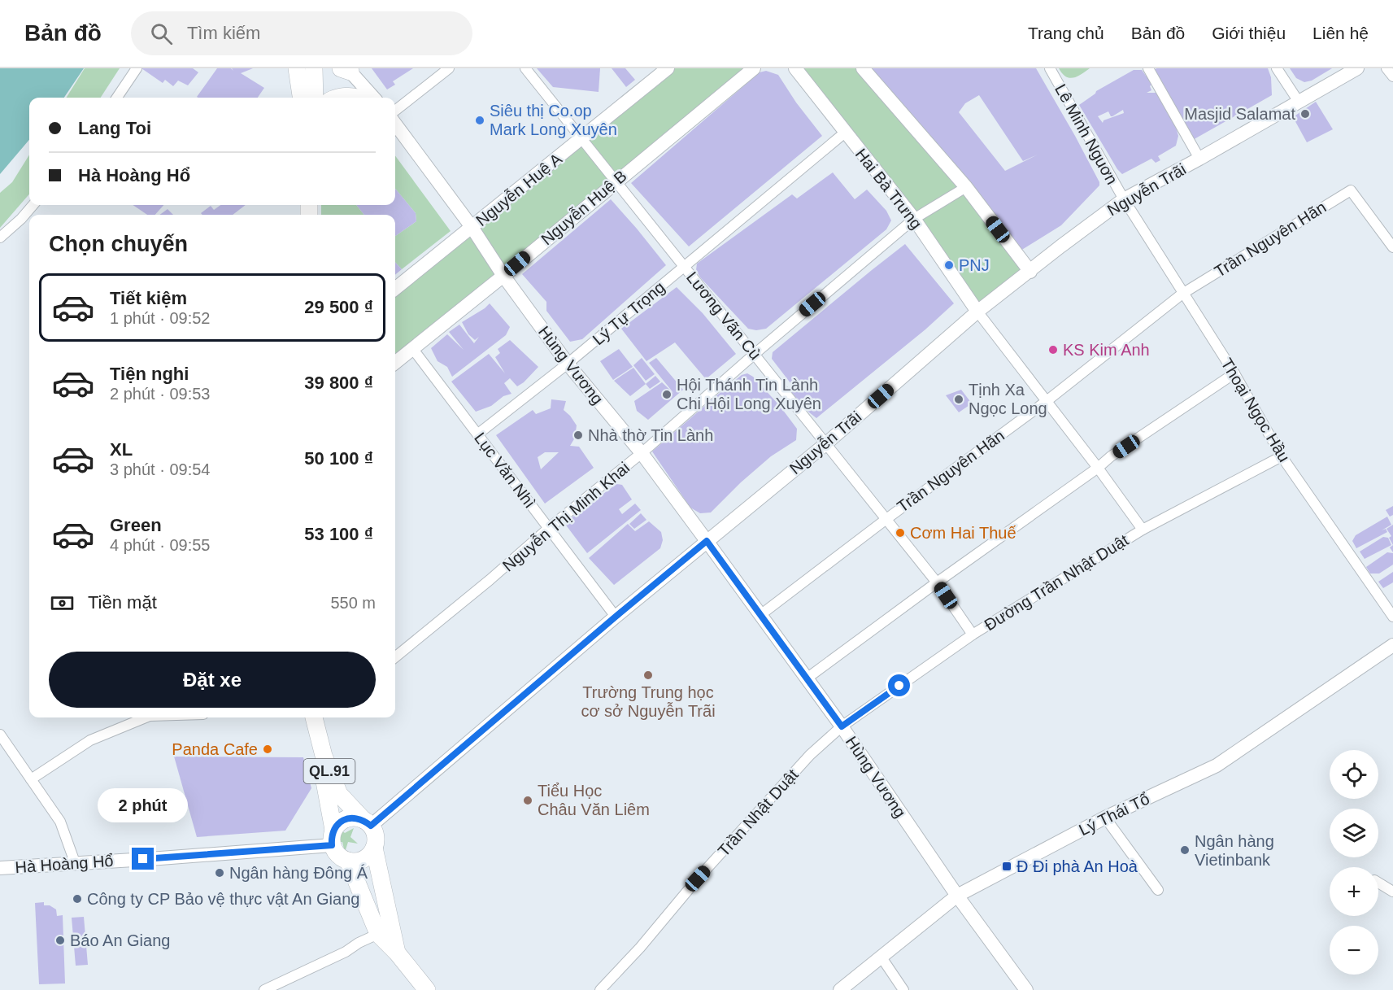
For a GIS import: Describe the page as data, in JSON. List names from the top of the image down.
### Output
{
  "streets": {
    "highway": ["QL.91"],
    "street": [
      "Lê Minh Nguơn",
      "Hai Bà Trưng",
      "Nguyễn Huệ A",
      "Nguyễn Trãi",
      "Nguyễn Huệ B",
      "Trần Nguyên Hãn",
      "Lý Tự Trọng",
      "Lương Vãn Cù",
      "Hùng Vương",
      "Thoại Ngọc Hầu",
      "Lục Văn Nhì",
      "Nguyễn Thị Minh Khai",
      "Đường Trần Nhật Duật",
      "Trần Nhật Duật",
      "Lý Thái Tổ",
      "Hà Hoàng Hổ"
    ]
  },
  "crossings": [
    ["Lê Minh Nguơn", "Nguyễn Trãi"],
    ["Lê Minh Nguơn", "Thoại Ngọc Hầu"],
    ["Hai Bà Trưng", "Nguyễn Trãi"],
    ["Hai Bà Trưng", "Lý Tự Trọng"],
    ["Hai Bà Trưng", "Nguyễn Thị Minh Khai"],
    ["Nguyễn Huệ A", "Lương Vãn Cù"],
    ["Nguyễn Huệ A", "Hùng Vương"],
    ["Nguyễn Trãi", "Lương Vãn Cù"],
    ["Nguyễn Trãi", "Hùng Vương"],
    ["Nguyễn Trãi", "Thoại Ngọc Hầu"],
    ["Nguyễn Trãi", "Lục Văn Nhì"],
    ["Nguyễn Trãi", "QL.91"],
    ["Nguyễn Trãi", "Hà Hoàng Hổ"],
    ["Nguyễn Huệ B", "Lương Vãn Cù"],
    ["Nguyễn Huệ B", "Hùng Vương"],
    ["Nguyễn Huệ B", "Lục Văn Nhì"],
    ["Trần Nguyên Hãn", "Lương Vãn Cù"],
    ["Trần Nguyên Hãn", "Hùng Vương"],
    ["Trần Nguyên Hãn", "Thoại Ngọc Hầu"],
    ["Lý Tự Trọng", "Lương Vãn Cù"],
    ["Lý Tự Trọng", "Hùng Vương"],
    ["Lý Tự Trọng", "Lục Văn Nhì"],
    ["Lương Vãn Cù", "Nguyễn Thị Minh Khai"],
    ["Lương Vãn Cù", "Đường Trần Nhật Duật"],
    ["Hùng Vương", "Nguyễn Thị Minh Khai"],
    ["Hùng Vương", "Đường Trần Nhật Duật"],
    ["Hùng Vương", "Trần Nhật Duật"],
    ["Hùng Vương", "Lý Thái Tổ"],
    ["Thoại Ngọc Hầu", "Đường Trần Nhật Duật"],
    ["Lục Văn Nhì", "Nguyễn Thị Minh Khai"],
    ["Đường Trần Nhật Duật", "Trần Nhật Duật"],
    ["QL.91", "Hà Hoàng Hổ"]
  ],
  "places": {
    "other": [
      "Masjid Salamat",
      "Siêu thị Co.op Mark Long Xuyên",
      "PNJ",
      "KS Kim Anh",
      "Hội Thánh Tin Lành Chi Hội Long Xuyên",
      "Tịnh Xa Ngọc Long",
      "Nhà thờ Tin Lành",
      "Cơm Hai Thuế",
      "Trường Trung học cơ sở Nguyễn Trãi",
      "Panda Cafe",
      "Tiểu Học Châu Văn Liêm",
      "Ngân hàng Vietinbank",
      "Ngân hàng Đông Á",
      "Công ty CP Bảo vệ thực vật An Giang",
      "Báo An Giang"
    ],
    "transit": ["Đ Đi phà An Hoà"]
  },
  "page": {
    "header": "Bản đồ",
    "search": "Tìm kiếm",
    "nav": [
      "Trang chủ",
      "Bản đồ",
      "Giới thiệu",
      "Liên hệ"
    ],
    "banner": ["Lang Toi", "Hà Hoàng Hổ"],
    "heading": "Chọn chuyến",
    "list": [
      {
        "name": "Tiết kiệm",
        "note": "1 phút · 09:52",
        "value": "29 500 ₫"
      },
      {
        "name": "Tiện nghi",
        "note": "2 phút · 09:53",
        "value": "39 800 ₫"
      },
      {
        "name": "XL",
        "note": "3 phút · 09:54",
        "value": "50 100 ₫"
      },
      {
        "name": "Green",
        "note": "4 phút · 09:55",
        "value": "53 100 ₫"
      }
    ],
    "pay": ["Tiền mặt", "550 m"],
    "buttons": "Đặt xe",
    "map_buttons": ["+", "−"],
    "bubble": "2 phút"
  }
}
